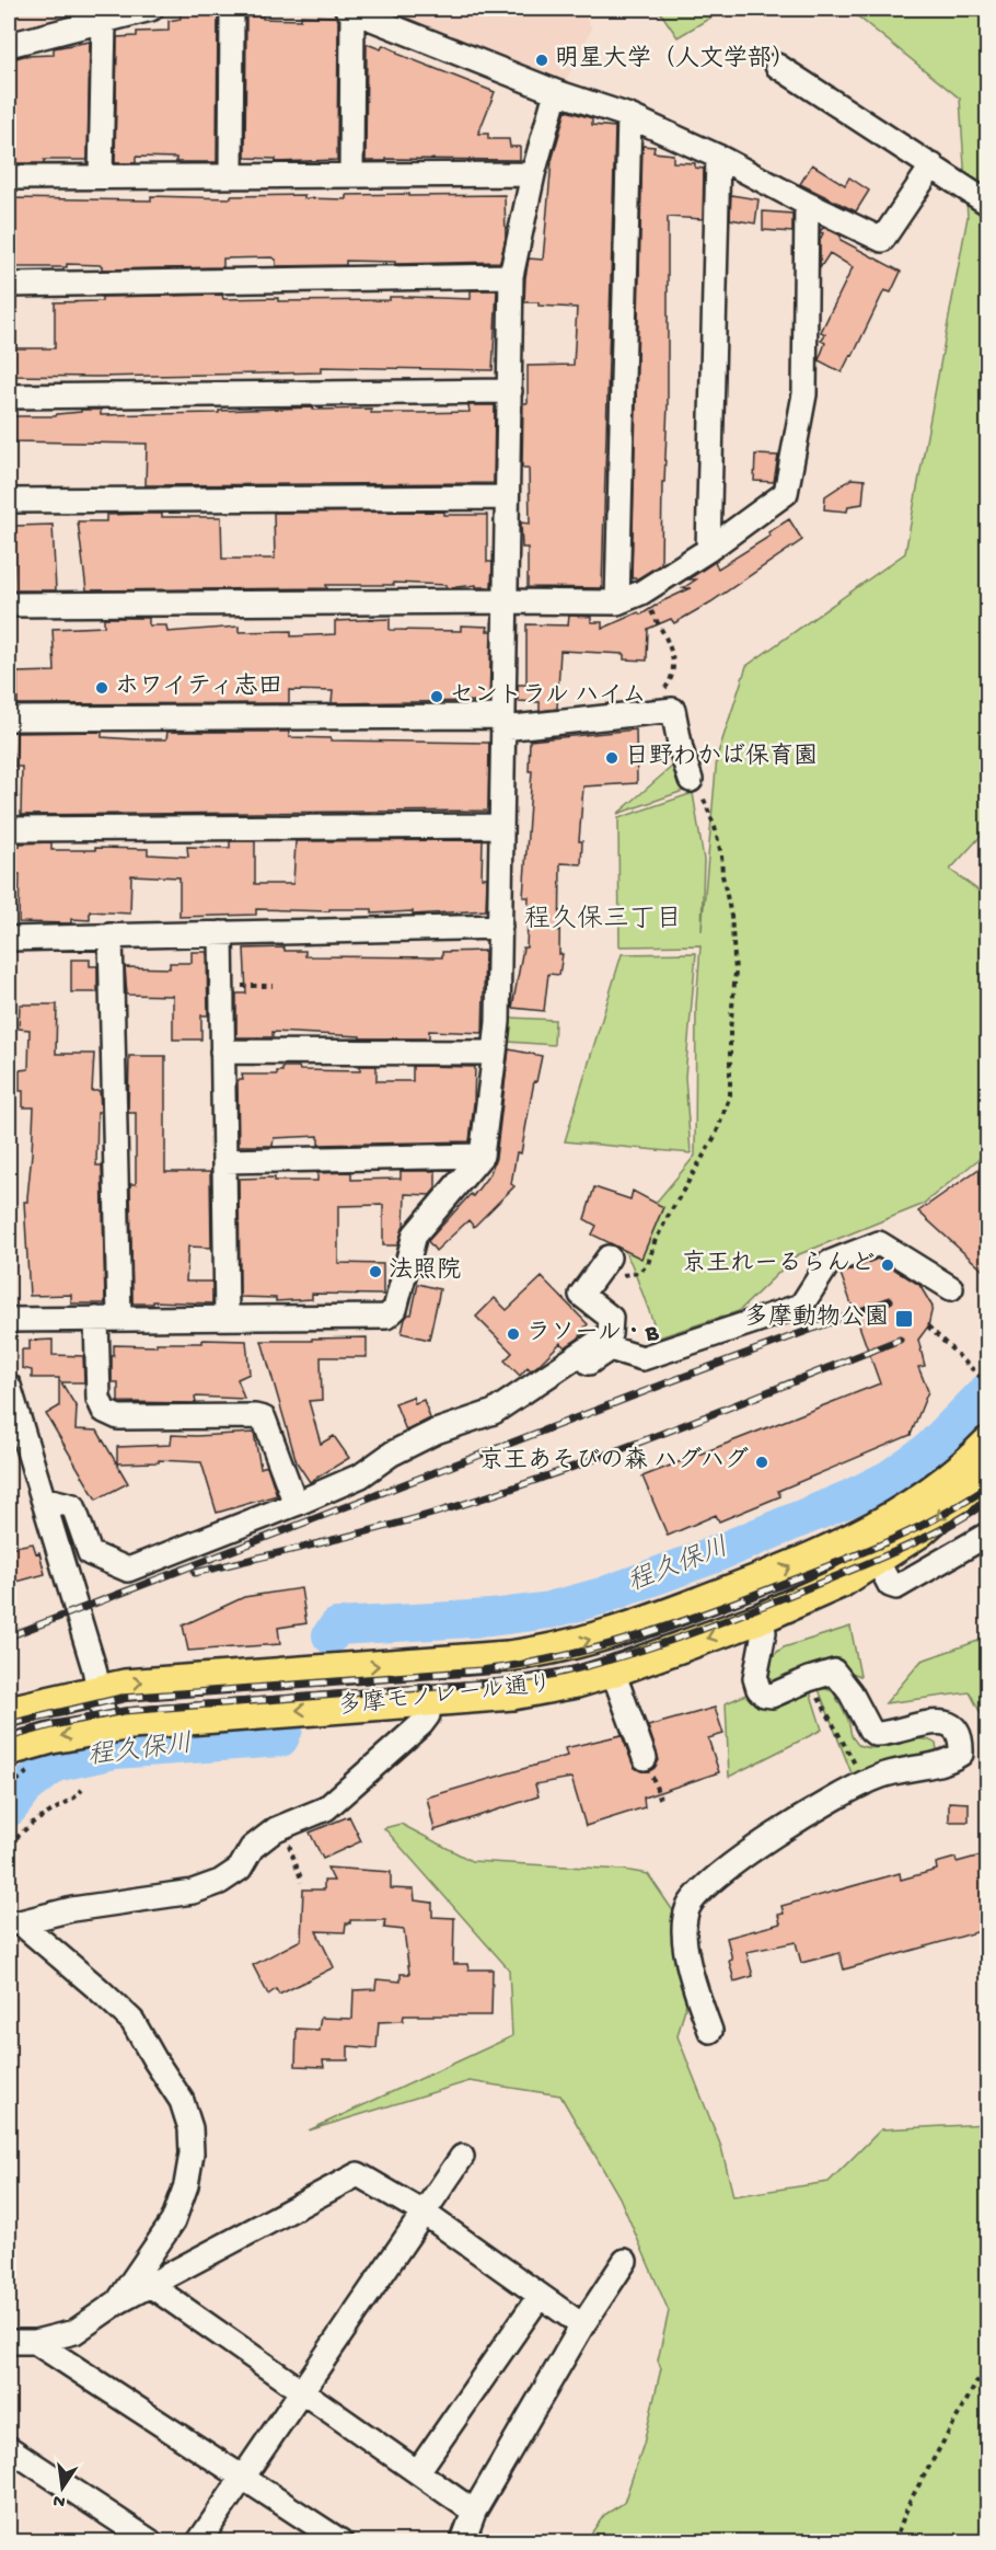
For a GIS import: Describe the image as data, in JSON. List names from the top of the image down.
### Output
{
  "streets": {
    "main road": ["多摩モノレール通り"]
  },
  "districts": ["程久保三丁目"],
  "water": ["程久保川"],
  "places": {
    "other": [
      "明星大学（人文学部）",
      "ホワイティ志田",
      "セントラル ハイム",
      "日野わかば保育園",
      "京王れーるらんど",
      "法照院",
      "ラソール・B",
      "京王あそびの森 ハグハグ"
    ],
    "transit": ["多摩動物公園"]
  },
  "north": "bottom"
}
